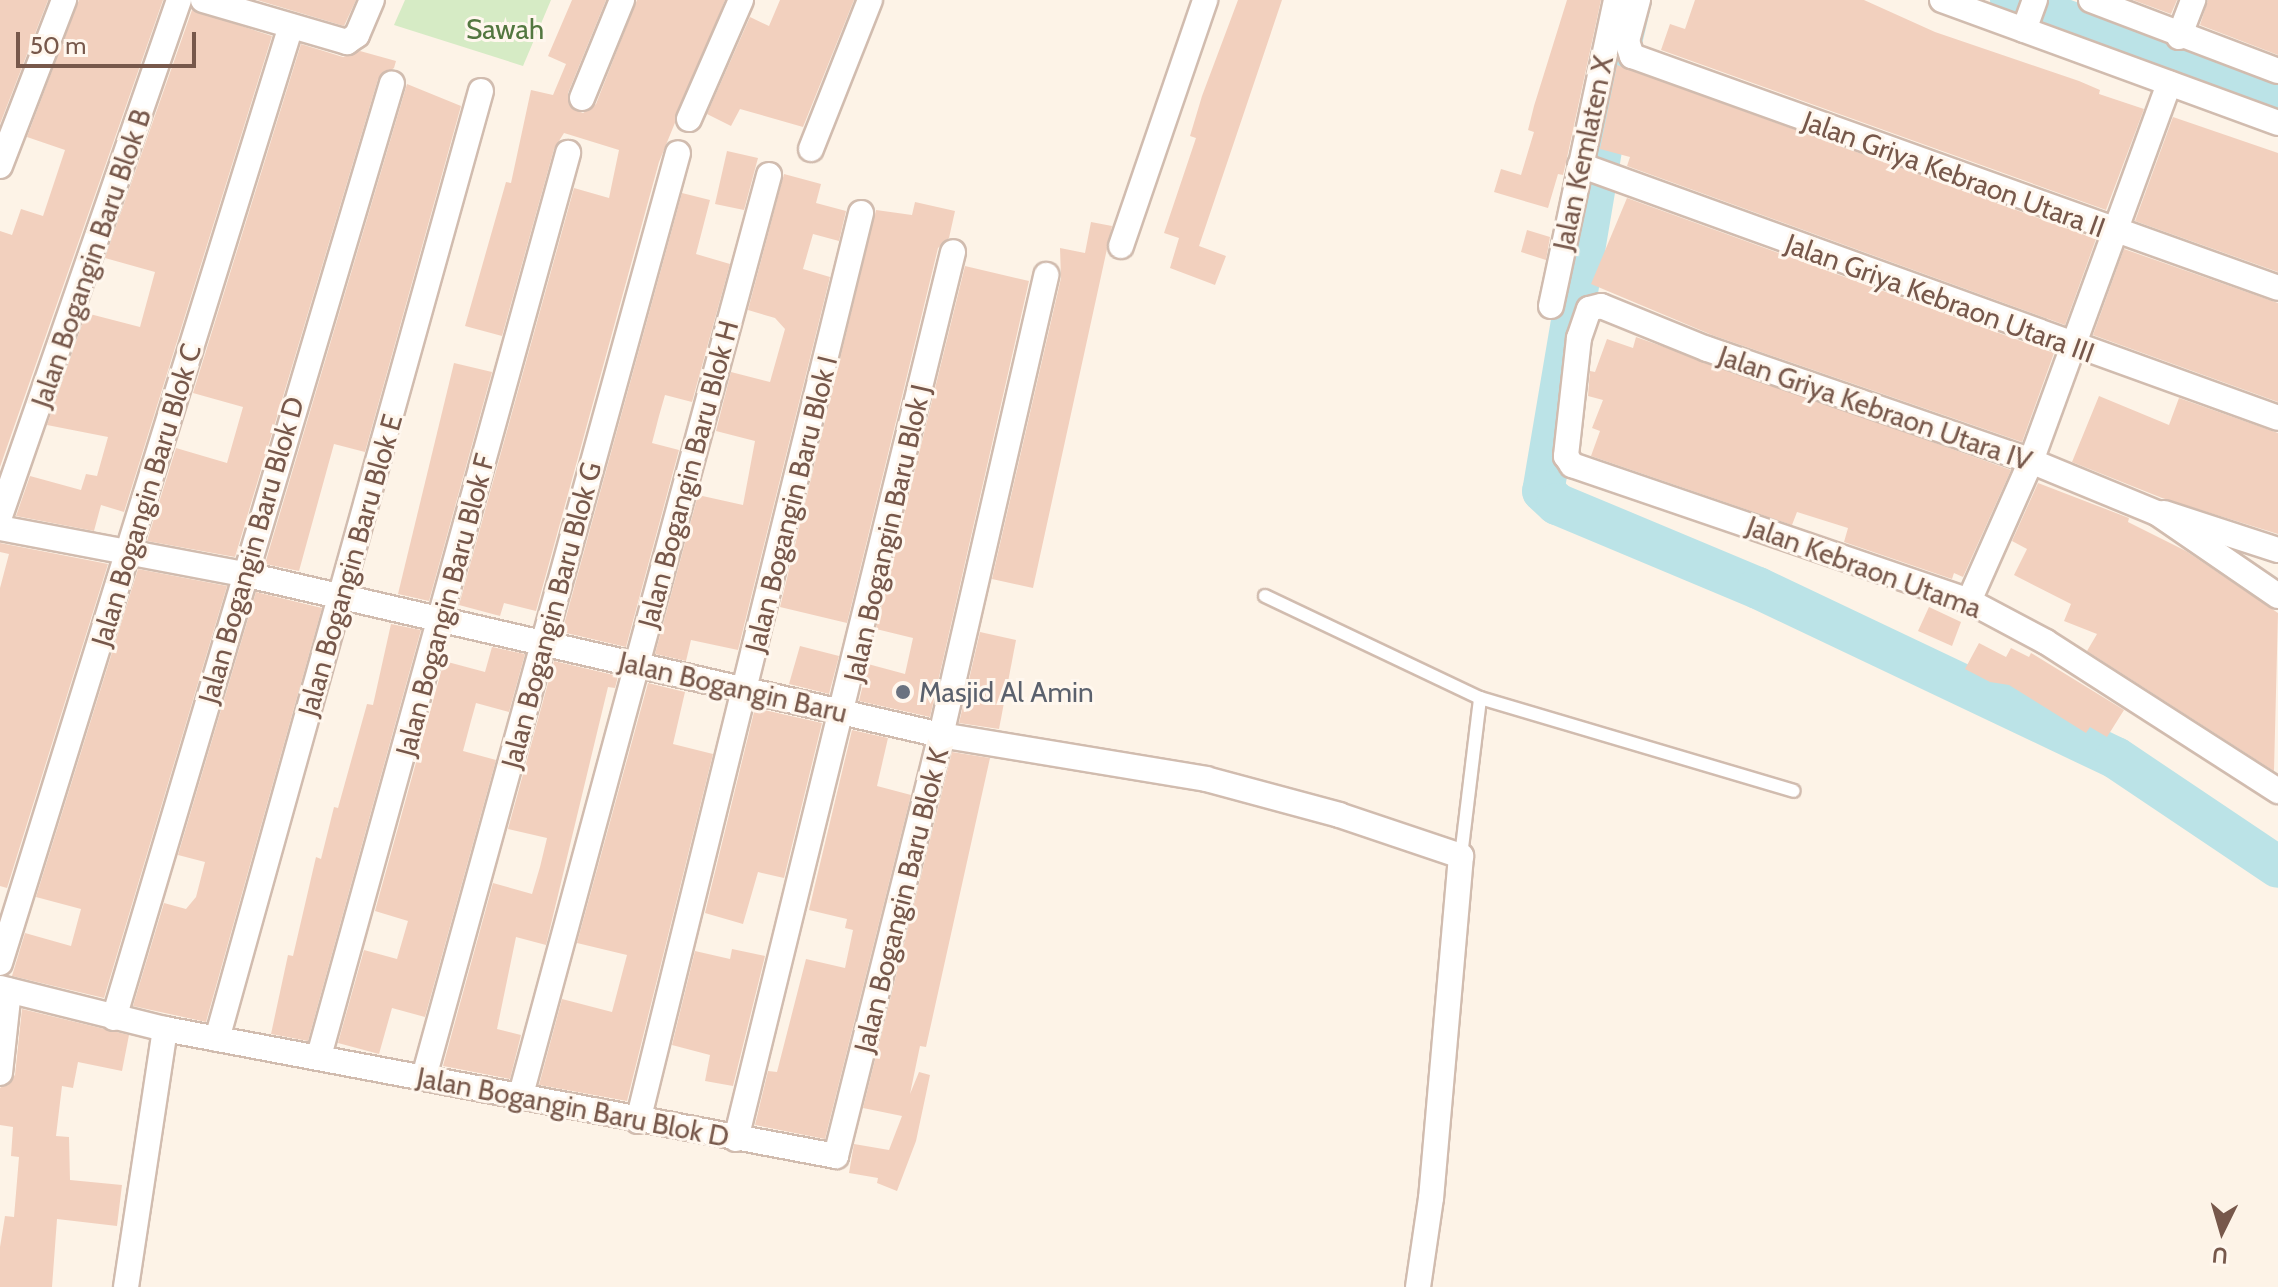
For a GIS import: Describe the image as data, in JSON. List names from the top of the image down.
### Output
{
  "streets": {
    "street": [
      "Jalan Kemlaten X",
      "Jalan Griya Kebraon Utara II",
      "Jalan Bogangin Baru Blok B",
      "Jalan Griya Kebraon Utara III",
      "Jalan Griya Kebraon Utara IV",
      "Jalan Bogangin Baru Blok H",
      "Jalan Bogangin Baru Blok C",
      "Jalan Bogangin Baru Blok I",
      "Jalan Bogangin Baru Blok J",
      "Jalan Bogangin Baru Blok D",
      "Jalan Bogangin Baru Blok E",
      "Jalan Kebraon Utama",
      "Jalan Bogangin Baru Blok F",
      "Jalan Bogangin Baru Blok G",
      "Jalan Bogangin Baru",
      "Jalan Bogangin Baru Blok K"
    ]
  },
  "crossings": [
    ["Jalan Kemlaten X", "Jalan Griya Kebraon Utara III"],
    ["Jalan Griya Kebraon Utara IV", "Jalan Kebraon Utama"],
    ["Jalan Bogangin Baru Blok H", "Jalan Bogangin Baru Blok D"],
    ["Jalan Bogangin Baru Blok H", "Jalan Bogangin Baru"],
    ["Jalan Bogangin Baru Blok C", "Jalan Bogangin Baru"],
    ["Jalan Bogangin Baru Blok I", "Jalan Bogangin Baru Blok D"],
    ["Jalan Bogangin Baru Blok I", "Jalan Bogangin Baru"],
    ["Jalan Bogangin Baru Blok J", "Jalan Bogangin Baru Blok D"],
    ["Jalan Bogangin Baru Blok J", "Jalan Bogangin Baru"],
    ["Jalan Bogangin Baru Blok D", "Jalan Bogangin Baru Blok E"],
    ["Jalan Bogangin Baru Blok D", "Jalan Bogangin Baru Blok F"],
    ["Jalan Bogangin Baru Blok D", "Jalan Bogangin Baru Blok G"],
    ["Jalan Bogangin Baru Blok D", "Jalan Bogangin Baru"],
    ["Jalan Bogangin Baru Blok D", "Jalan Bogangin Baru Blok K"],
    ["Jalan Bogangin Baru Blok E", "Jalan Bogangin Baru"],
    ["Jalan Bogangin Baru Blok F", "Jalan Bogangin Baru"],
    ["Jalan Bogangin Baru Blok G", "Jalan Bogangin Baru"],
    ["Jalan Bogangin Baru", "Jalan Bogangin Baru Blok K"]
  ],
  "parks": ["Sawah"],
  "places": ["Masjid Al Amin"],
  "scale_bar": "50 m",
  "north": "bottom"
}
